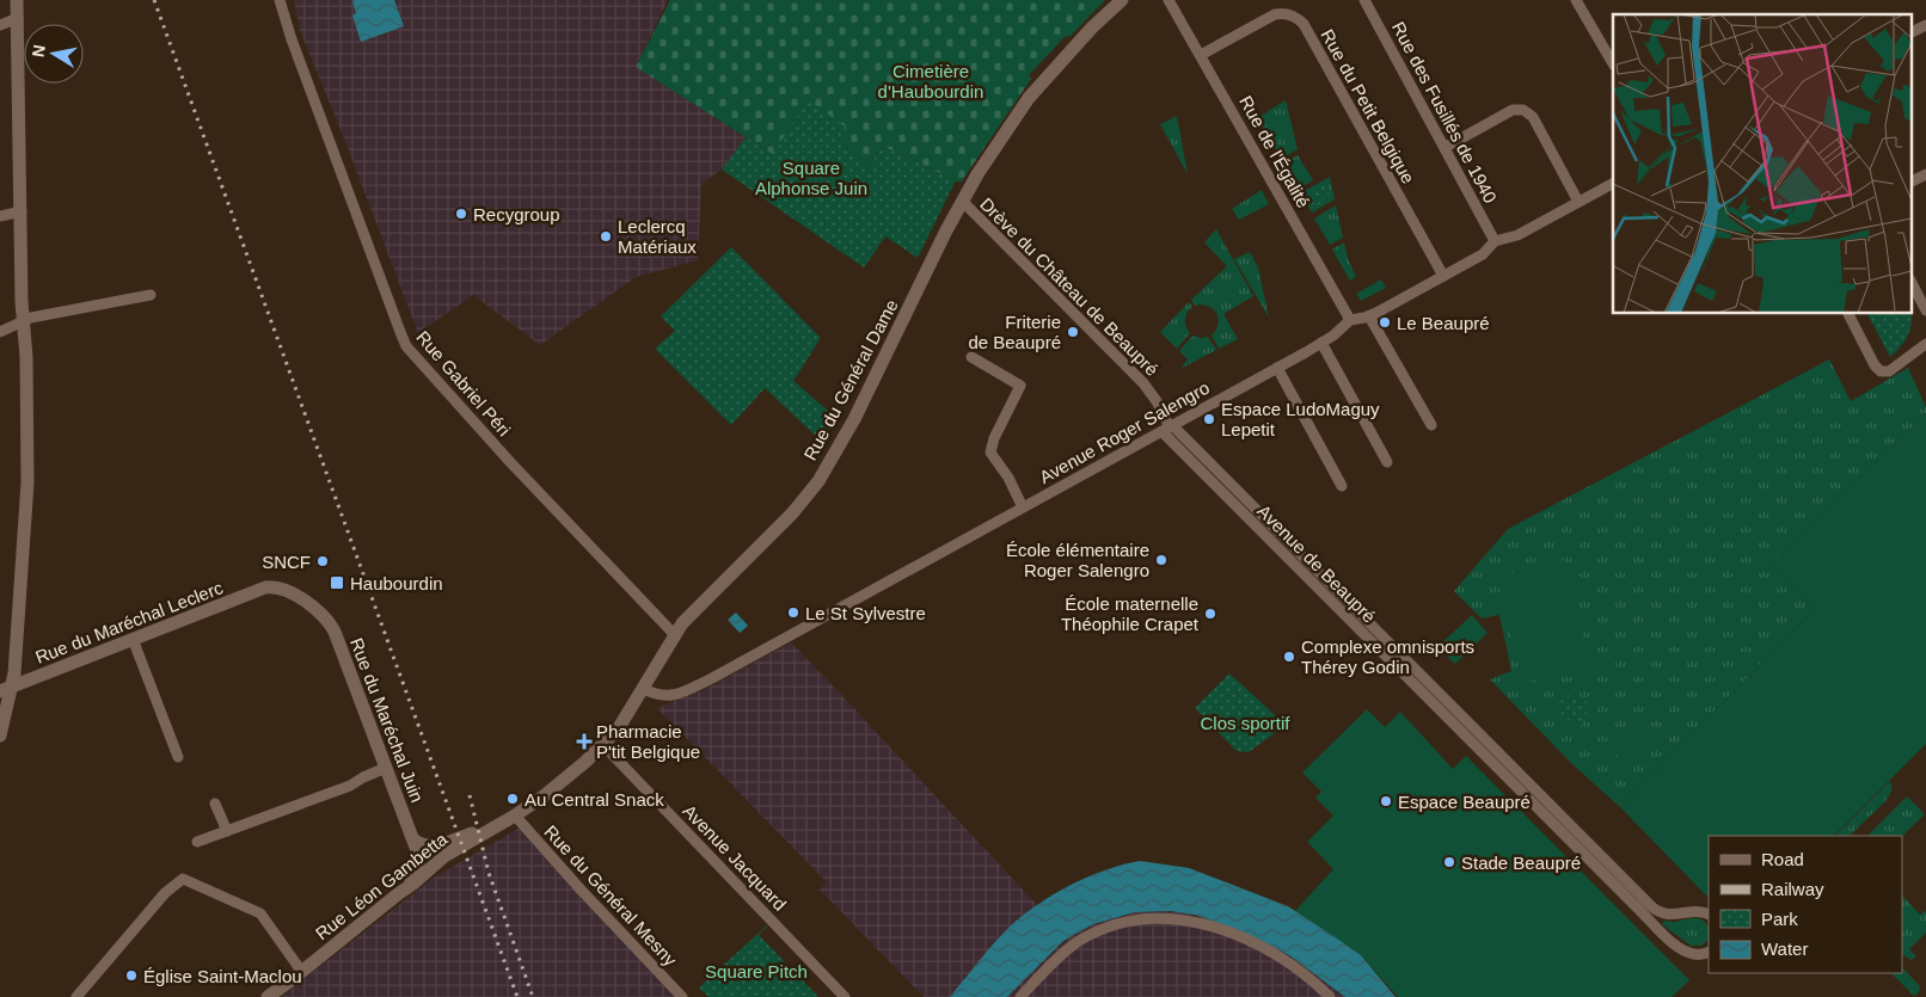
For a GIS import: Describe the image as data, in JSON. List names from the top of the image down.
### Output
{
  "streets": {
    "street": [
      "Rue du Petit Belgique",
      "Rue des Fusillés de 1940",
      "Rue de l'Égalité",
      "Drève du Château de Beaupré",
      "Rue du Général Dame",
      "Rue Gabriel Péri",
      "Avenue Roger Salengro",
      "Avenue de Beaupré",
      "Rue du Maréchal Leclerc",
      "Rue du Maréchal Juin",
      "Avenue Jacquard",
      "Rue Léon Gambetta",
      "Rue du Général Mesny"
    ]
  },
  "crossings": [
    ["Rue du Petit Belgique", "Rue de l'Égalité"],
    ["Rue du Petit Belgique", "Avenue Roger Salengro"],
    ["Rue des Fusillés de 1940", "Avenue Roger Salengro"],
    ["Rue de l'Égalité", "Avenue Roger Salengro"],
    ["Drève du Château de Beaupré", "Rue du Général Dame"],
    ["Drève du Château de Beaupré", "Avenue Roger Salengro"],
    ["Drève du Château de Beaupré", "Avenue de Beaupré"],
    ["Rue du Général Dame", "Rue Gabriel Péri"],
    ["Rue du Général Dame", "Avenue Roger Salengro"],
    ["Rue du Général Dame", "Avenue Jacquard"],
    ["Rue du Général Dame", "Rue Léon Gambetta"],
    ["Rue du Général Dame", "Rue du Général Mesny"],
    ["Avenue Roger Salengro", "Avenue de Beaupré"],
    ["Rue du Maréchal Leclerc", "Rue du Maréchal Juin"],
    ["Rue du Maréchal Juin", "Rue Léon Gambetta"]
  ],
  "parks": [
    "Cimetière d'Haubourdin",
    "Square Alphonse Juin",
    "Clos sportif",
    "Square Pitch"
  ],
  "places": {
    "other": [
      "Recygroup",
      "Leclercq Matériaux",
      "Le Beaupré",
      "Friterie de Beaupré",
      "Espace LudoMaguy Lepetit",
      "École élémentaire Roger Salengro",
      "SNCF",
      "Le St Sylvestre",
      "École maternelle Théophile Crapet",
      "Complexe omnisports Thérey Godin",
      "Au Central Snack",
      "Espace Beaupré",
      "Stade Beaupré",
      "Église Saint-Maclou"
    ],
    "transit": ["Haubourdin"],
    "health": ["Pharmacie P'tit Belgique"]
  },
  "legend": [
    "Road",
    "Railway",
    "Park",
    "Water"
  ],
  "north": "left"
}
